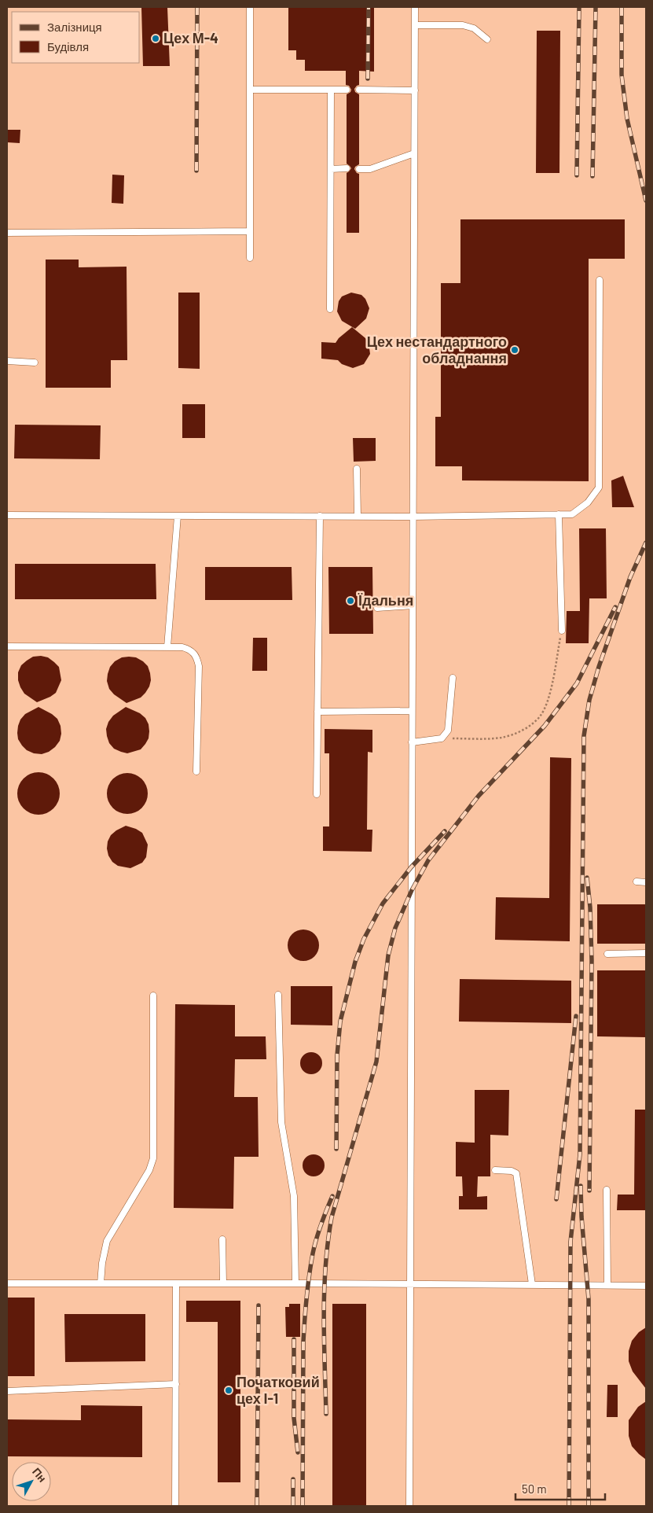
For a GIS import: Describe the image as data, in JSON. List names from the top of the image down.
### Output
{
  "places": [
    "Цех М-4",
    "Цех нестандартного обладнання",
    "Їдальня",
    "Початковий цех І-1"
  ],
  "legend": ["Залізниця", "Будівля"],
  "scale_bar": "50 m",
  "north": "top right"
}
